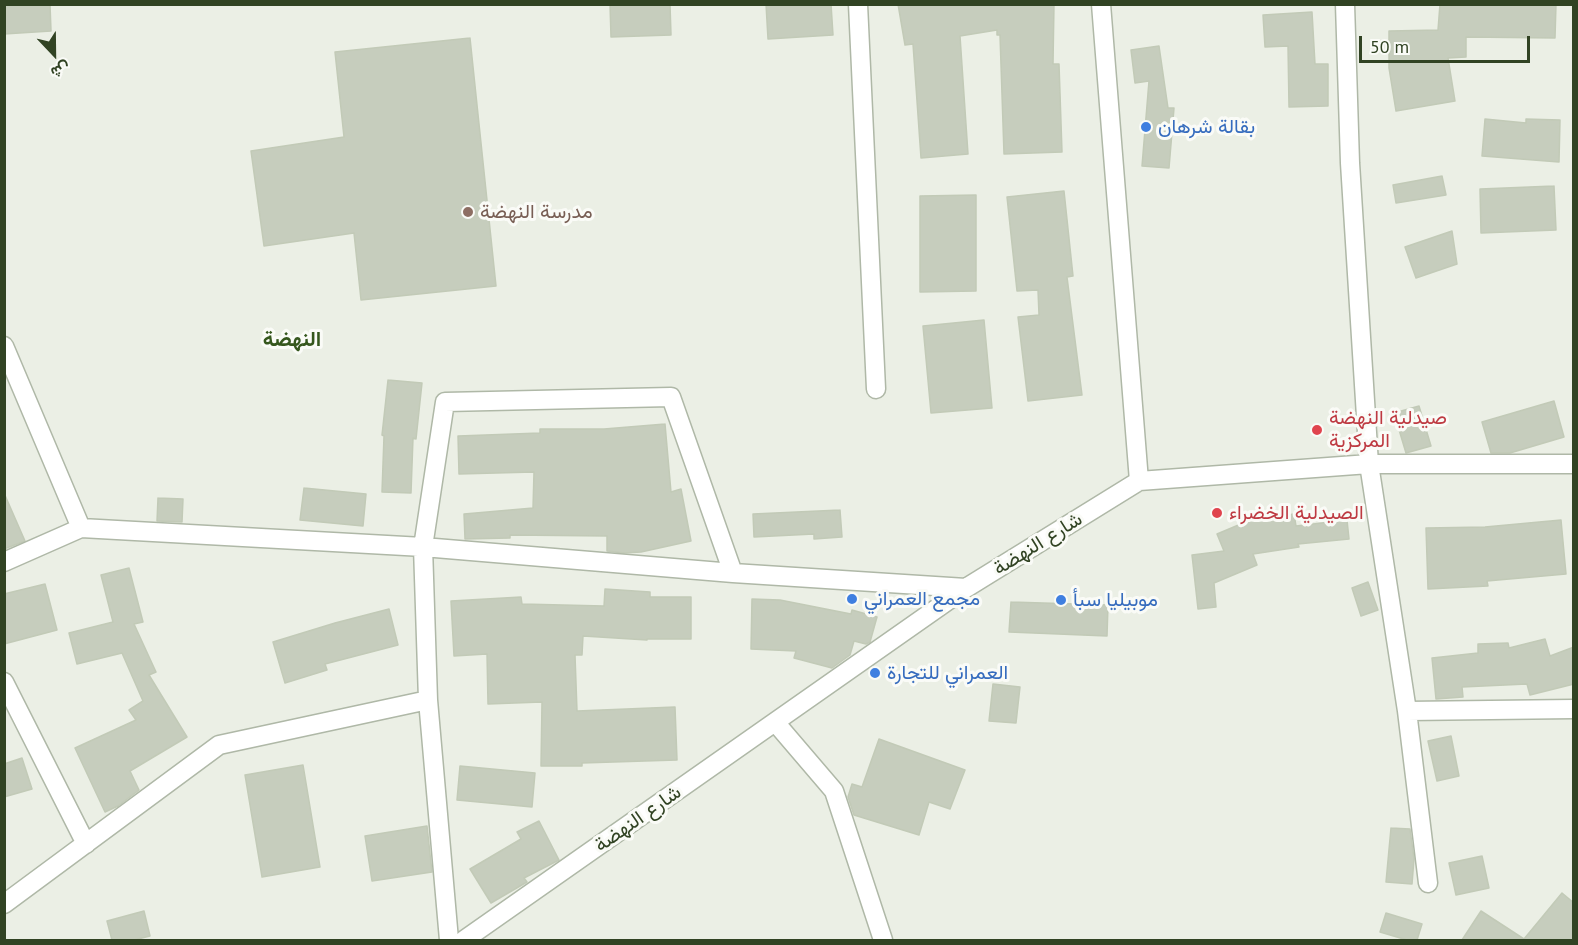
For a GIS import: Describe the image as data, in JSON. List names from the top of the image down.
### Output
{
  "streets": {
    "street": ["شارع النهضة"]
  },
  "districts": ["النهضة"],
  "places": [
    "بقالة شرهان",
    "مدرسة النهضة",
    "صيدلية النهضة المركزية",
    "الصيدلية الخضراء",
    "مجمع العمراني",
    "موبيليا سبأ",
    "العمراني للتجارة"
  ],
  "scale_bar": "50 m",
  "north": "bottom"
}
